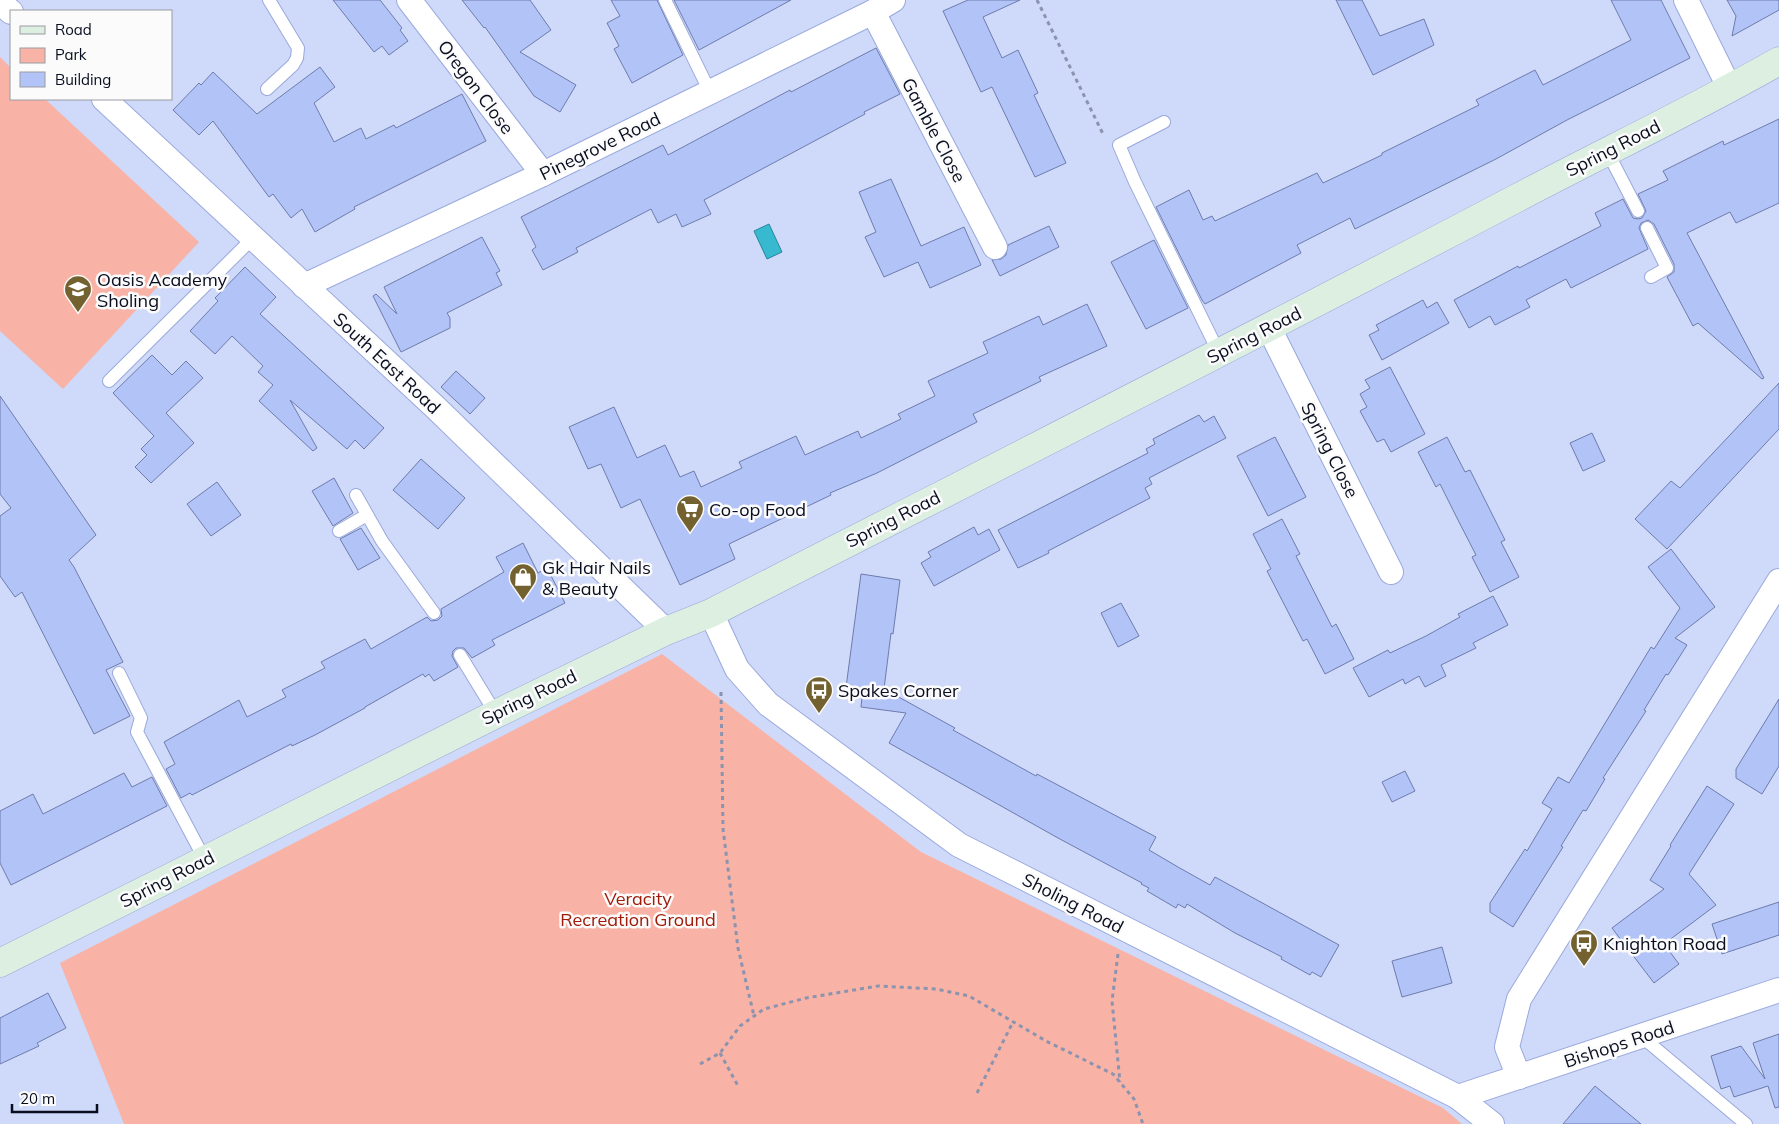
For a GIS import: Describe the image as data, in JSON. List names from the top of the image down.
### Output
{
  "streets": {
    "street": [
      "Oregon Close",
      "Gamble Close",
      "Pinegrove Road",
      "Spring Road",
      "South East Road",
      "Spring Close",
      "Sholing Road",
      "Bishops Road"
    ]
  },
  "crossings": [
    ["Oregon Close", "Pinegrove Road"],
    ["Gamble Close", "Pinegrove Road"],
    ["Pinegrove Road", "South East Road"],
    ["Spring Road", "South East Road"],
    ["Spring Road", "Spring Close"],
    ["Spring Road", "Sholing Road"],
    ["Sholing Road", "Bishops Road"]
  ],
  "parks": ["Veracity Recreation Ground"],
  "places": {
    "school or university": ["Oasis Academy Sholing"],
    "supermarket": ["Co-op Food"],
    "shop": ["Gk Hair Nails & Beauty"],
    "bus stop": ["Spakes Corner", "Knighton Road"]
  },
  "legend": ["Road", "Park", "Building"],
  "scale_bar": "20 m"
}
